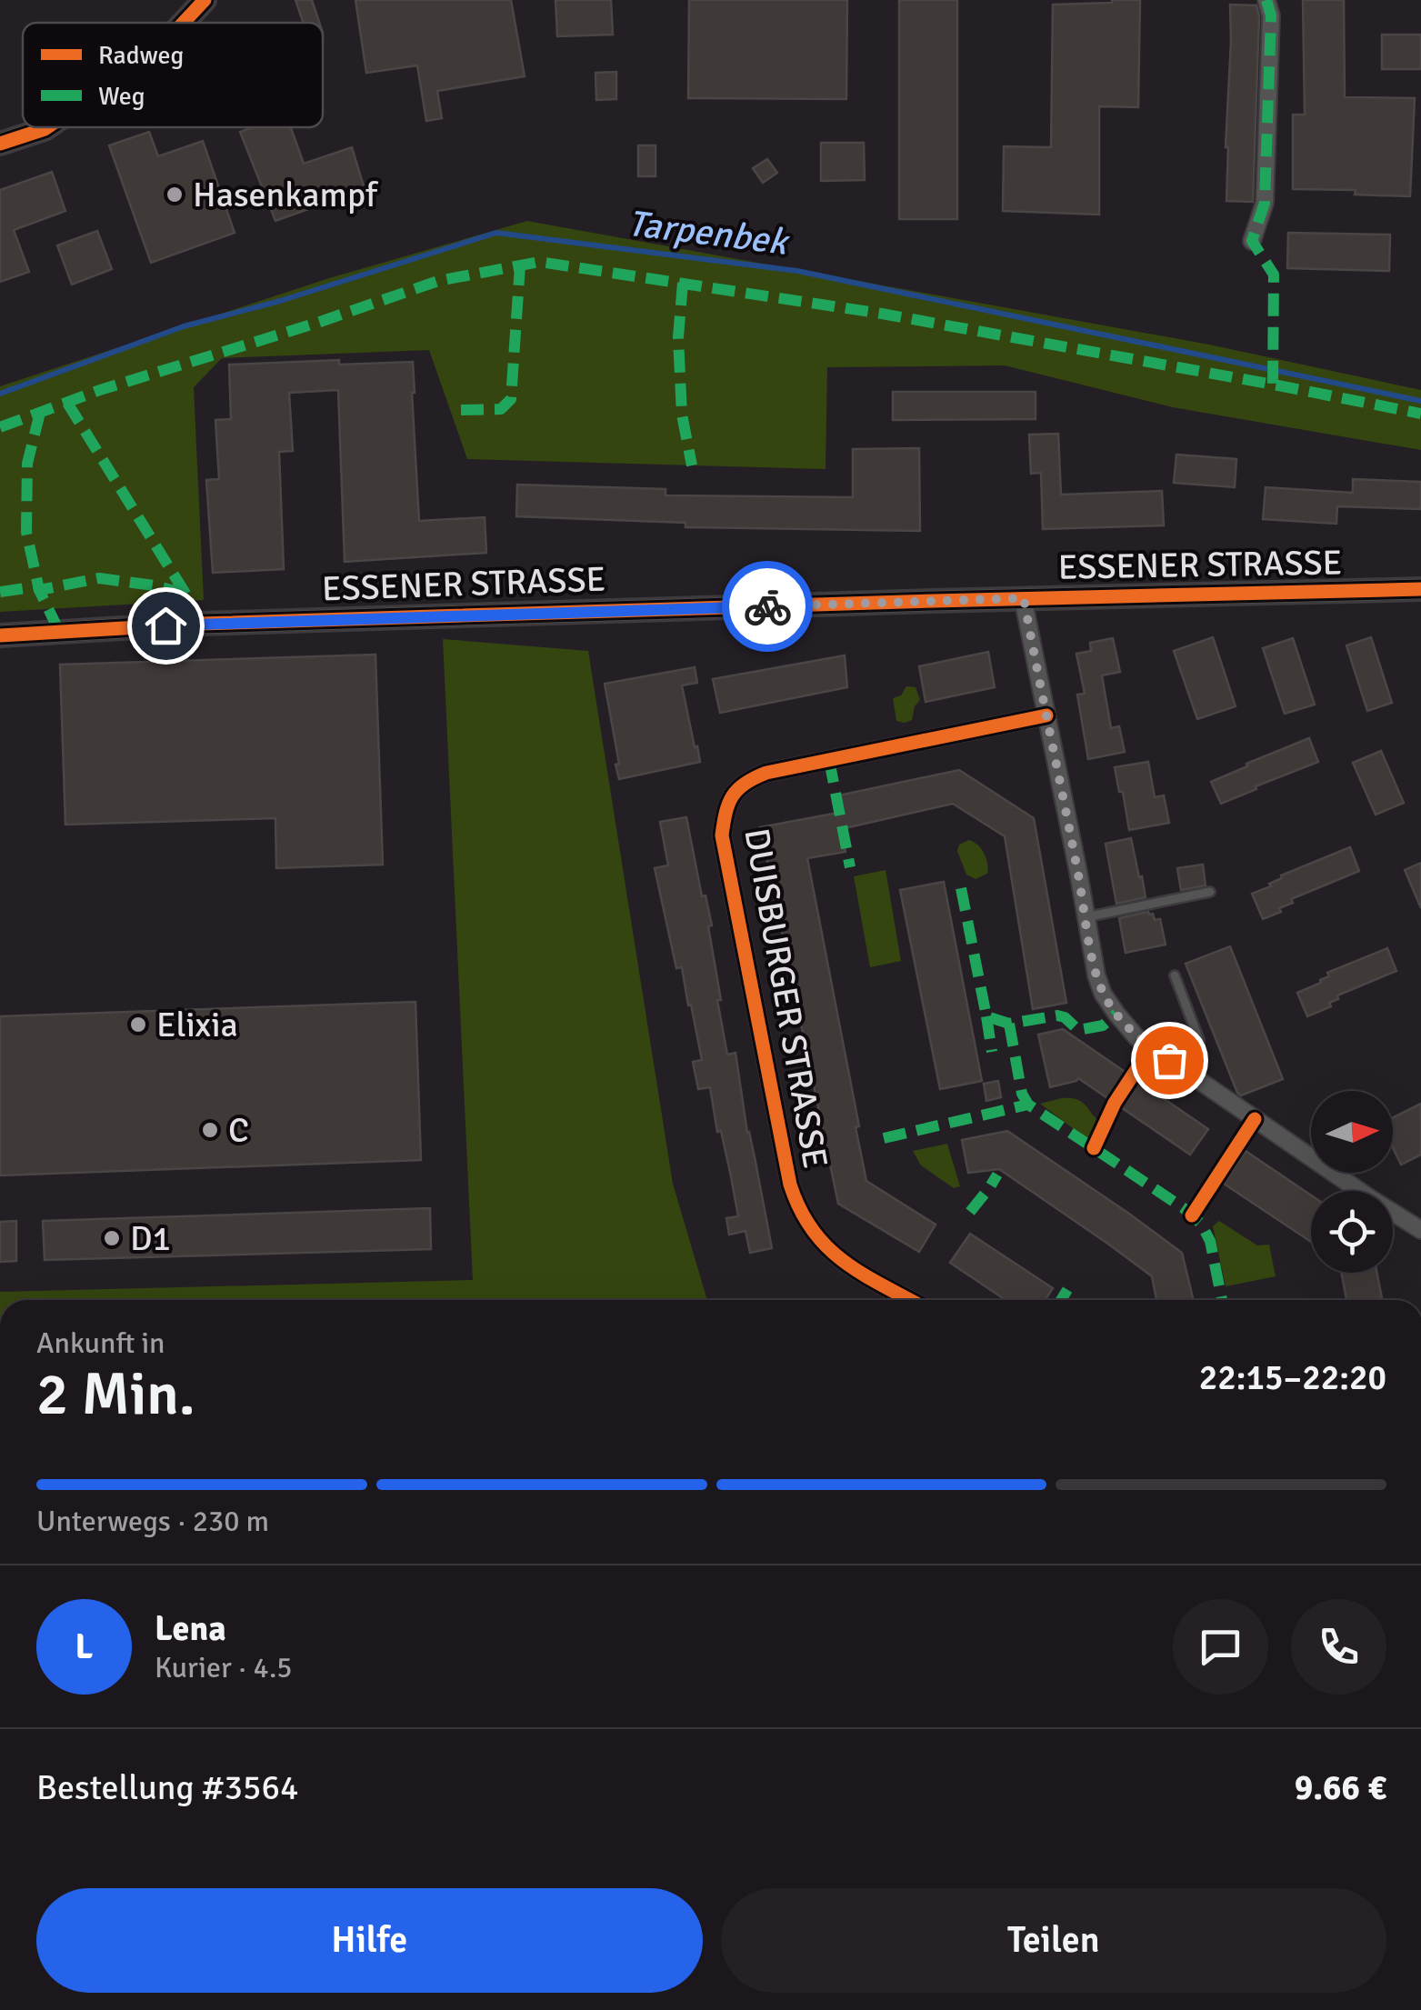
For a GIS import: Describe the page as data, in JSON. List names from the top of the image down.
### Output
{
  "streets": {
    "street": ["ESSENER STRASSE", "DUISBURGER STRASSE"]
  },
  "water": ["Tarpenbek"],
  "places": [
    "Hasenkampf",
    "Elixia",
    "C",
    "D1"
  ],
  "legend": ["Radweg", "Weg"],
  "north": "right",
  "page": {
    "heading": ["2 Min.", "Ankunft in", "22:15–22:20"],
    "panel": [
      "Lena",
      "Kurier · 4.5",
      "Bestellung #3564",
      "9.66 €"
    ],
    "bar": "Unterwegs · 230 m",
    "round": "L",
    "buttons": ["Hilfe", "Teilen"]
  }
}
